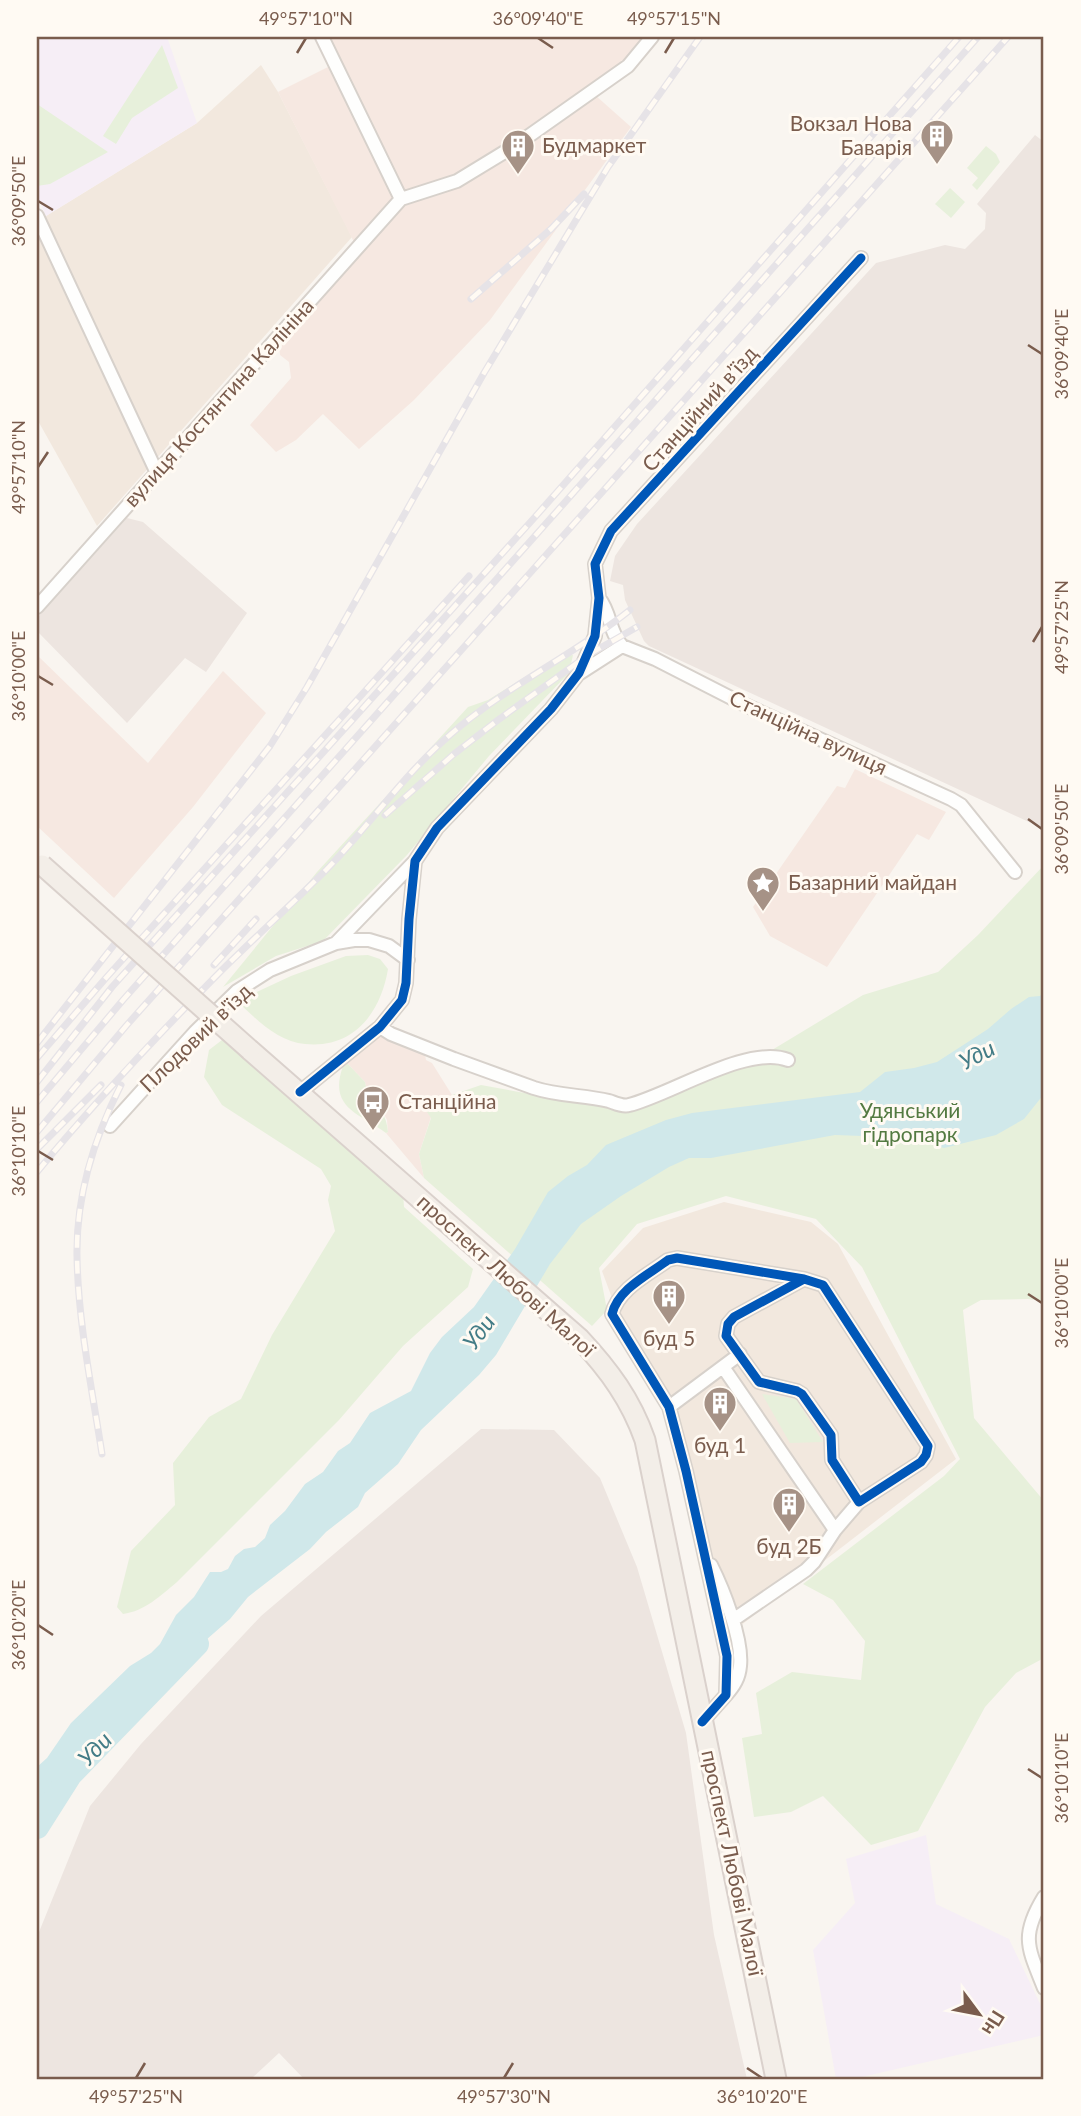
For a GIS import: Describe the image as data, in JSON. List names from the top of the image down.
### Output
{
  "streets": {
    "main road": ["проспект Любові Малої"],
    "street": [
      "вулиця Костянтина Калініна",
      "Станційний в’їзд",
      "Станційна вулиця",
      "Плодовий в'їзд"
    ]
  },
  "water": ["Уди"],
  "parks": ["Удянський гідропарк"],
  "places": {
    "building": [
      "Вокзал Нова Баварія",
      "Будмаркет",
      "буд 5",
      "буд 1",
      "буд 2Б"
    ],
    "place": ["Базарний майдан"],
    "bus stop": ["Станційна"]
  },
  "north": "bottom right",
  "coordinates": [
    "49°57'10\"N",
    "36°09'40\"E",
    "49°57'15\"N",
    "36°09'50\"E",
    "49°57'25\"N",
    "36°10'00\"E",
    "36°10'10\"E",
    "36°10'20\"E",
    "49°57'30\"N"
  ]
}
